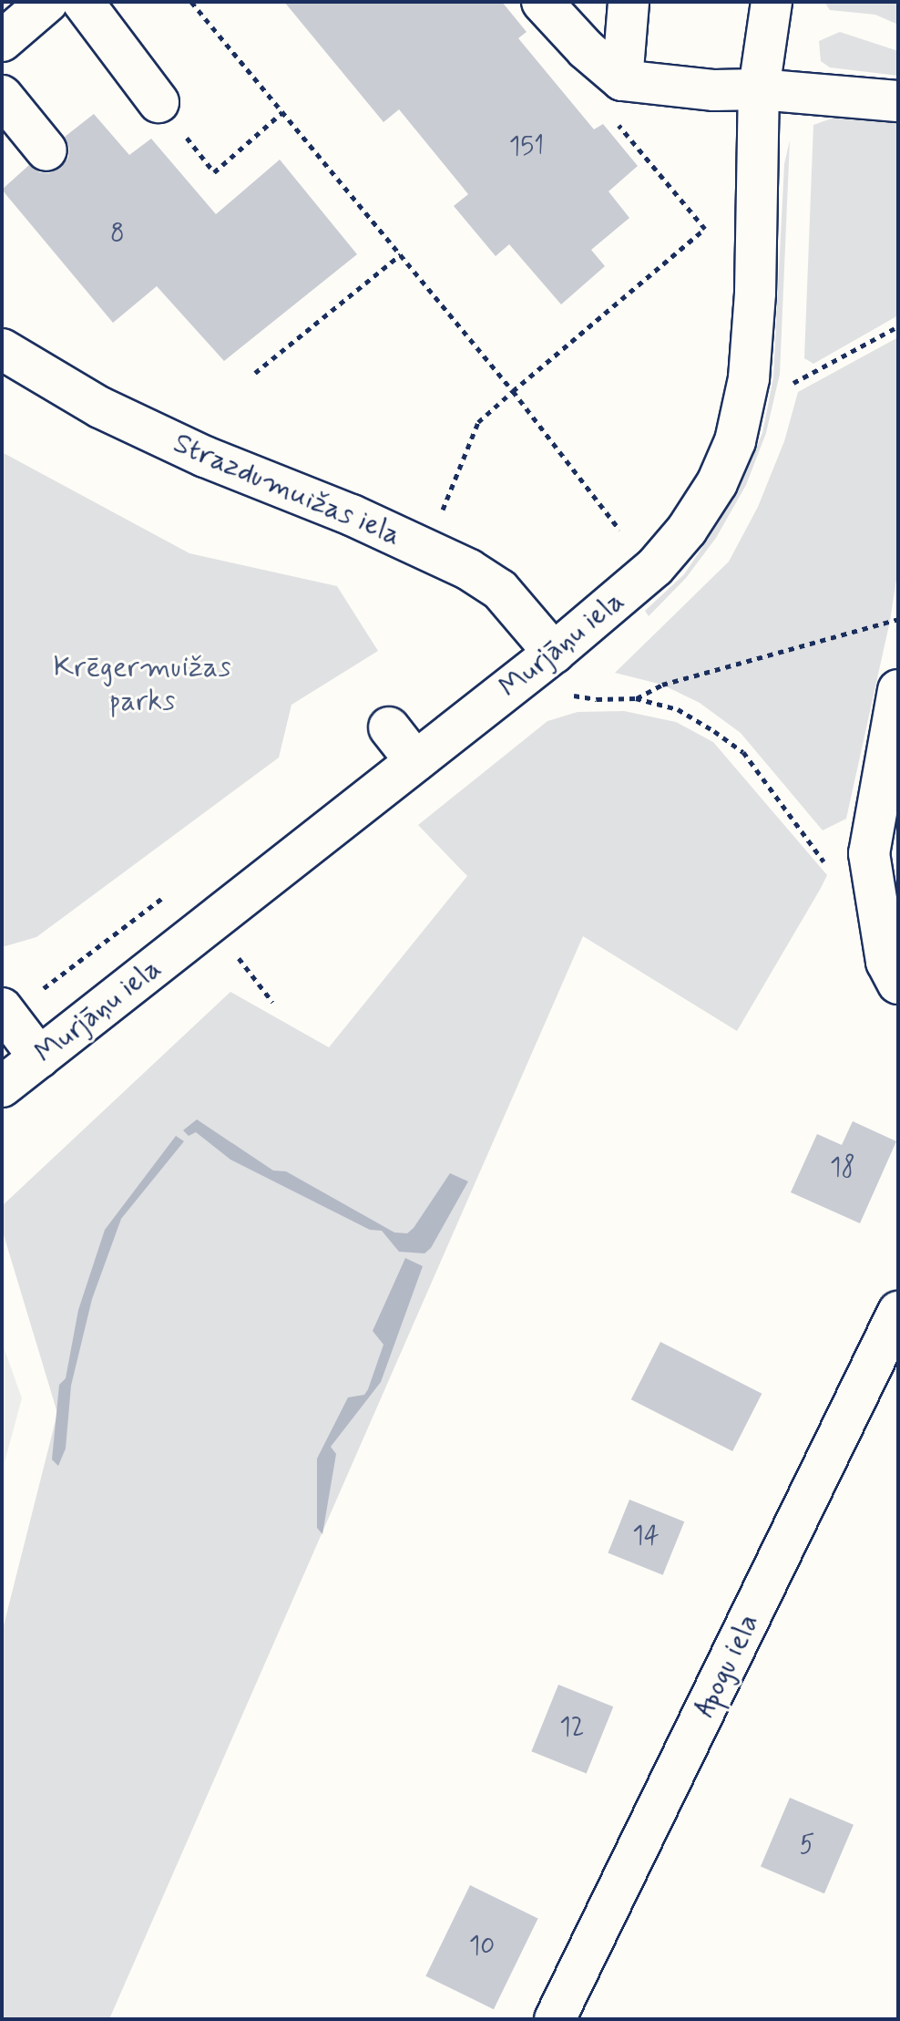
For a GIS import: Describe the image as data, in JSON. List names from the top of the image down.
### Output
{
  "streets": {
    "street": ["Strazdumuižas iela", "Murjāņu iela", "Apogu iela"]
  },
  "crossings": [
    ["Strazdumuižas iela", "Murjāņu iela"]
  ],
  "parks": ["Krēgermuižas parks"],
  "house_numbers": [
    "151",
    "8",
    "18",
    "14",
    "12",
    "5",
    "10"
  ]
}
